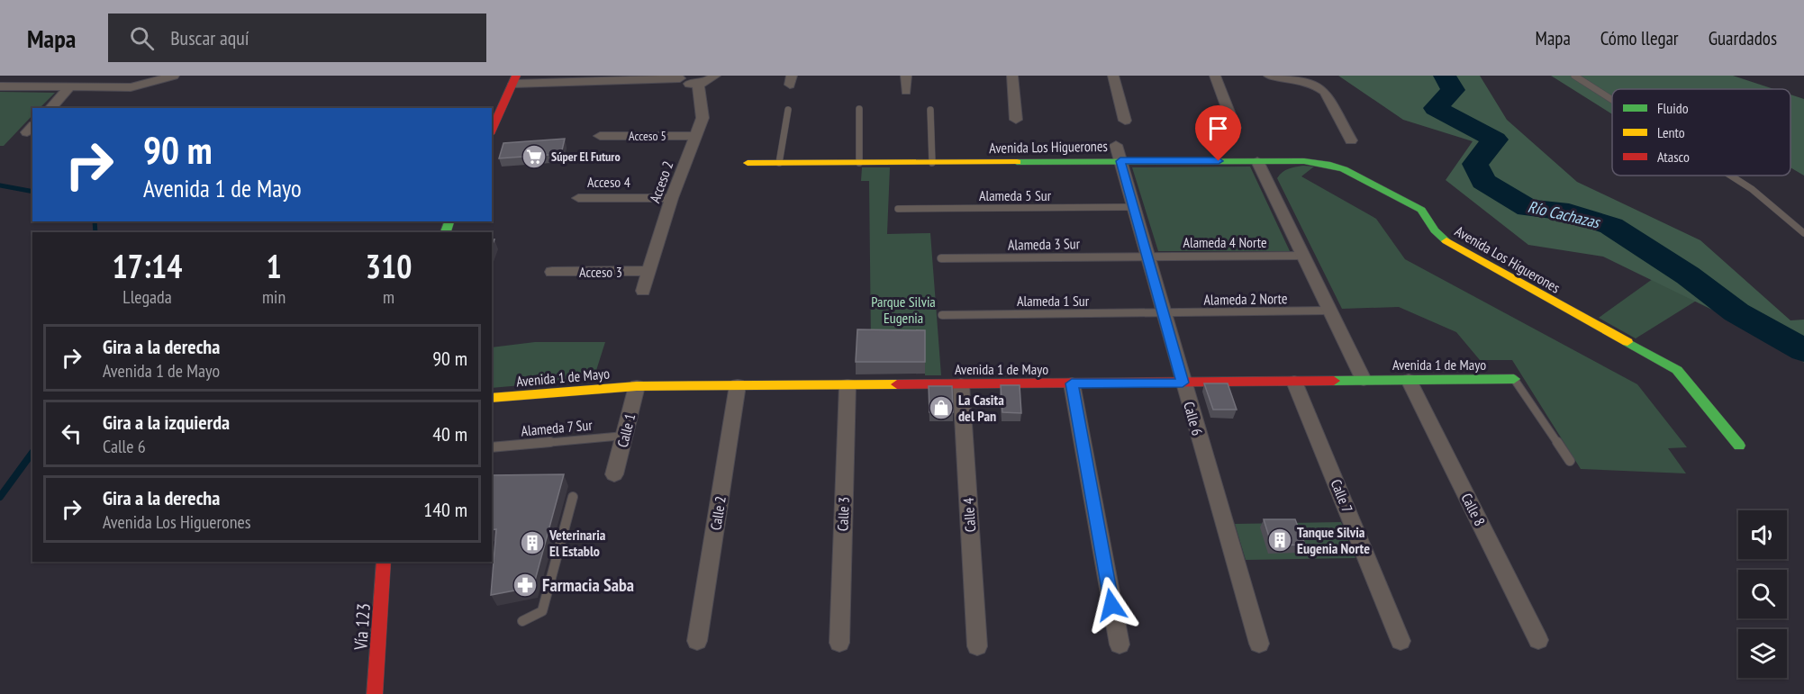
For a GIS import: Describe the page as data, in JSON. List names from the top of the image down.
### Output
{
  "streets": {
    "street": [
      "Acceso 5",
      "Avenida Los Higuerones",
      "Acceso 4",
      "Acceso 2",
      "Acceso 3",
      "Avenida 1 de Mayo",
      "Calle 6",
      "Calle 1",
      "Calle 7",
      "Calle 8",
      "Calle 2",
      "Calle 3",
      "Calle 4",
      "Vía 123"
    ],
    "lane": [
      "Alameda 5 Sur",
      "Alameda 4 Norte",
      "Alameda 3 Sur",
      "Alameda 2 Norte",
      "Alameda 1 Sur",
      "Alameda 7 Sur"
    ]
  },
  "crossings": [
    ["Acceso 5", "Acceso 2"],
    ["Avenida Los Higuerones", "Calle 6"],
    ["Acceso 4", "Acceso 2"],
    ["Acceso 2", "Acceso 3"],
    ["Alameda 5 Sur", "Calle 6"],
    ["Alameda 4 Norte", "Alameda 3 Sur"],
    ["Alameda 4 Norte", "Calle 6"],
    ["Alameda 3 Sur", "Calle 6"],
    ["Alameda 2 Norte", "Alameda 1 Sur"],
    ["Alameda 2 Norte", "Calle 6"],
    ["Alameda 1 Sur", "Calle 6"],
    ["Avenida 1 de Mayo", "Calle 6"],
    ["Avenida 1 de Mayo", "Calle 1"],
    ["Avenida 1 de Mayo", "Calle 7"],
    ["Avenida 1 de Mayo", "Calle 8"],
    ["Avenida 1 de Mayo", "Calle 2"],
    ["Avenida 1 de Mayo", "Calle 3"],
    ["Avenida 1 de Mayo", "Calle 4"],
    ["Alameda 7 Sur", "Calle 1"]
  ],
  "water": ["Río Cachazas"],
  "parks": ["Parque Silvia Eugenia"],
  "places": {
    "supermarket": ["Súper El Futuro"],
    "shop": ["La Casita del Pan"],
    "building": ["Tanque Silvia Eugenia Norte", "Veterinaria El Establo"],
    "pharmacy": ["Farmacia Saba"]
  },
  "legend": ["Fluido", "Lento", "Atasco"],
  "page": {
    "header": "Mapa",
    "search": "Buscar aquí",
    "nav": ["Mapa", "Cómo llegar", "Guardados"],
    "turn": ["90 m", "Avenida 1 de Mayo"],
    "eta": [
      "17:14",
      "Llegada",
      "1",
      "min",
      "310",
      "m"
    ],
    "list": [
      {
        "name": "Gira a la derecha",
        "note": "Avenida 1 de Mayo",
        "value": "90 m"
      },
      {
        "name": "Gira a la izquierda",
        "note": "Calle 6",
        "value": "40 m"
      },
      {
        "name": "Gira a la derecha",
        "note": "Avenida Los Higuerones",
        "value": "140 m"
      }
    ]
  }
}
